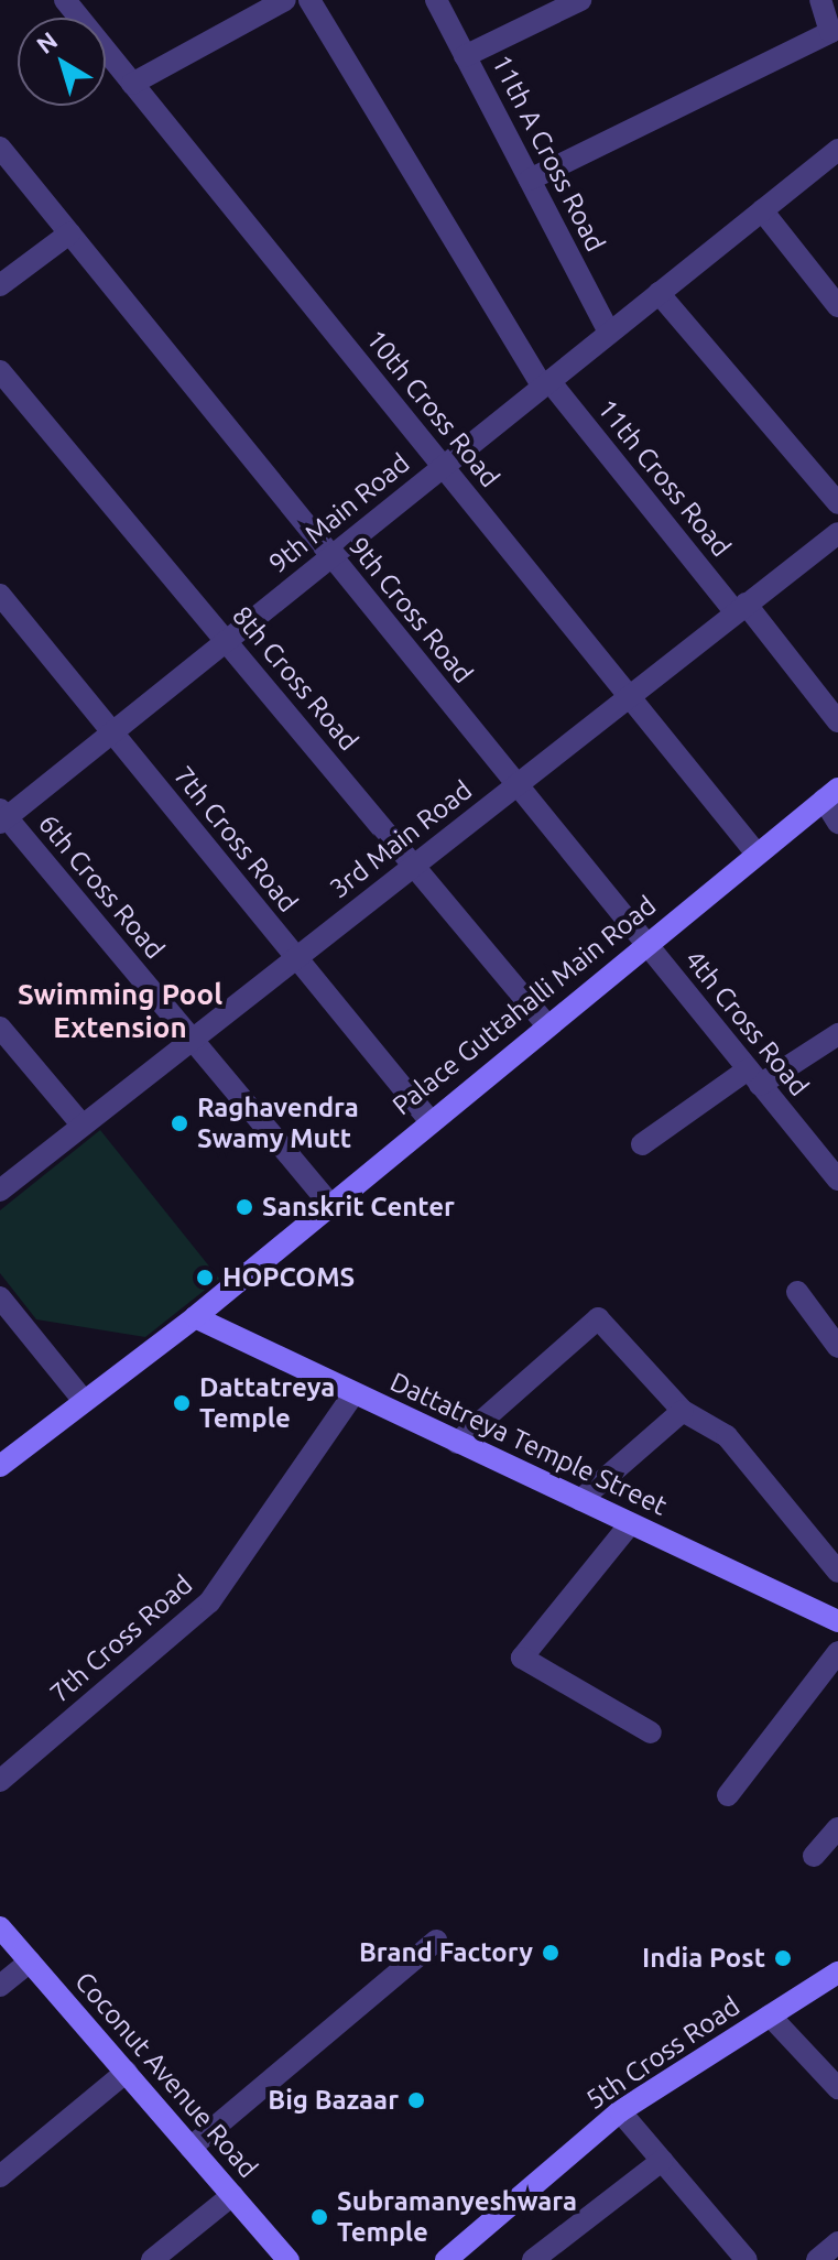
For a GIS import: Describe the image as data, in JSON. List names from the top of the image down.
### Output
{
  "streets": {
    "street": [
      "11th A Cross Road",
      "10th Cross Road",
      "11th Cross Road",
      "9th Main Road",
      "9th Cross Road",
      "8th Cross Road",
      "7th Cross Road",
      "3rd Main Road",
      "6th Cross Road",
      "Palace Guttahalli Main Road",
      "4th Cross Road",
      "Dattatreya Temple Street",
      "5th Cross Road",
      "Coconut Avenue Road"
    ]
  },
  "crossings": [
    ["11th A Cross Road", "9th Main Road"],
    ["10th Cross Road", "9th Main Road"],
    ["10th Cross Road", "3rd Main Road"],
    ["10th Cross Road", "Palace Guttahalli Main Road"],
    ["11th Cross Road", "9th Main Road"],
    ["11th Cross Road", "3rd Main Road"],
    ["9th Main Road", "9th Cross Road"],
    ["9th Main Road", "8th Cross Road"],
    ["9th Main Road", "7th Cross Road"],
    ["9th Main Road", "6th Cross Road"],
    ["9th Cross Road", "3rd Main Road"],
    ["9th Cross Road", "Palace Guttahalli Main Road"],
    ["9th Cross Road", "4th Cross Road"],
    ["8th Cross Road", "3rd Main Road"],
    ["8th Cross Road", "Palace Guttahalli Main Road"],
    ["7th Cross Road", "3rd Main Road"],
    ["7th Cross Road", "Palace Guttahalli Main Road"],
    ["7th Cross Road", "Dattatreya Temple Street"],
    ["3rd Main Road", "6th Cross Road"],
    ["6th Cross Road", "Palace Guttahalli Main Road"],
    ["Palace Guttahalli Main Road", "4th Cross Road"],
    ["Palace Guttahalli Main Road", "Dattatreya Temple Street"]
  ],
  "districts": ["Swimming Pool Extension"],
  "places": [
    "Raghavendra Swamy Mutt",
    "Sanskrit Center",
    "HOPCOMS",
    "Dattatreya Temple",
    "Brand Factory",
    "India Post",
    "Big Bazaar",
    "Subramanyeshwara Temple"
  ],
  "north": "top left"
}
